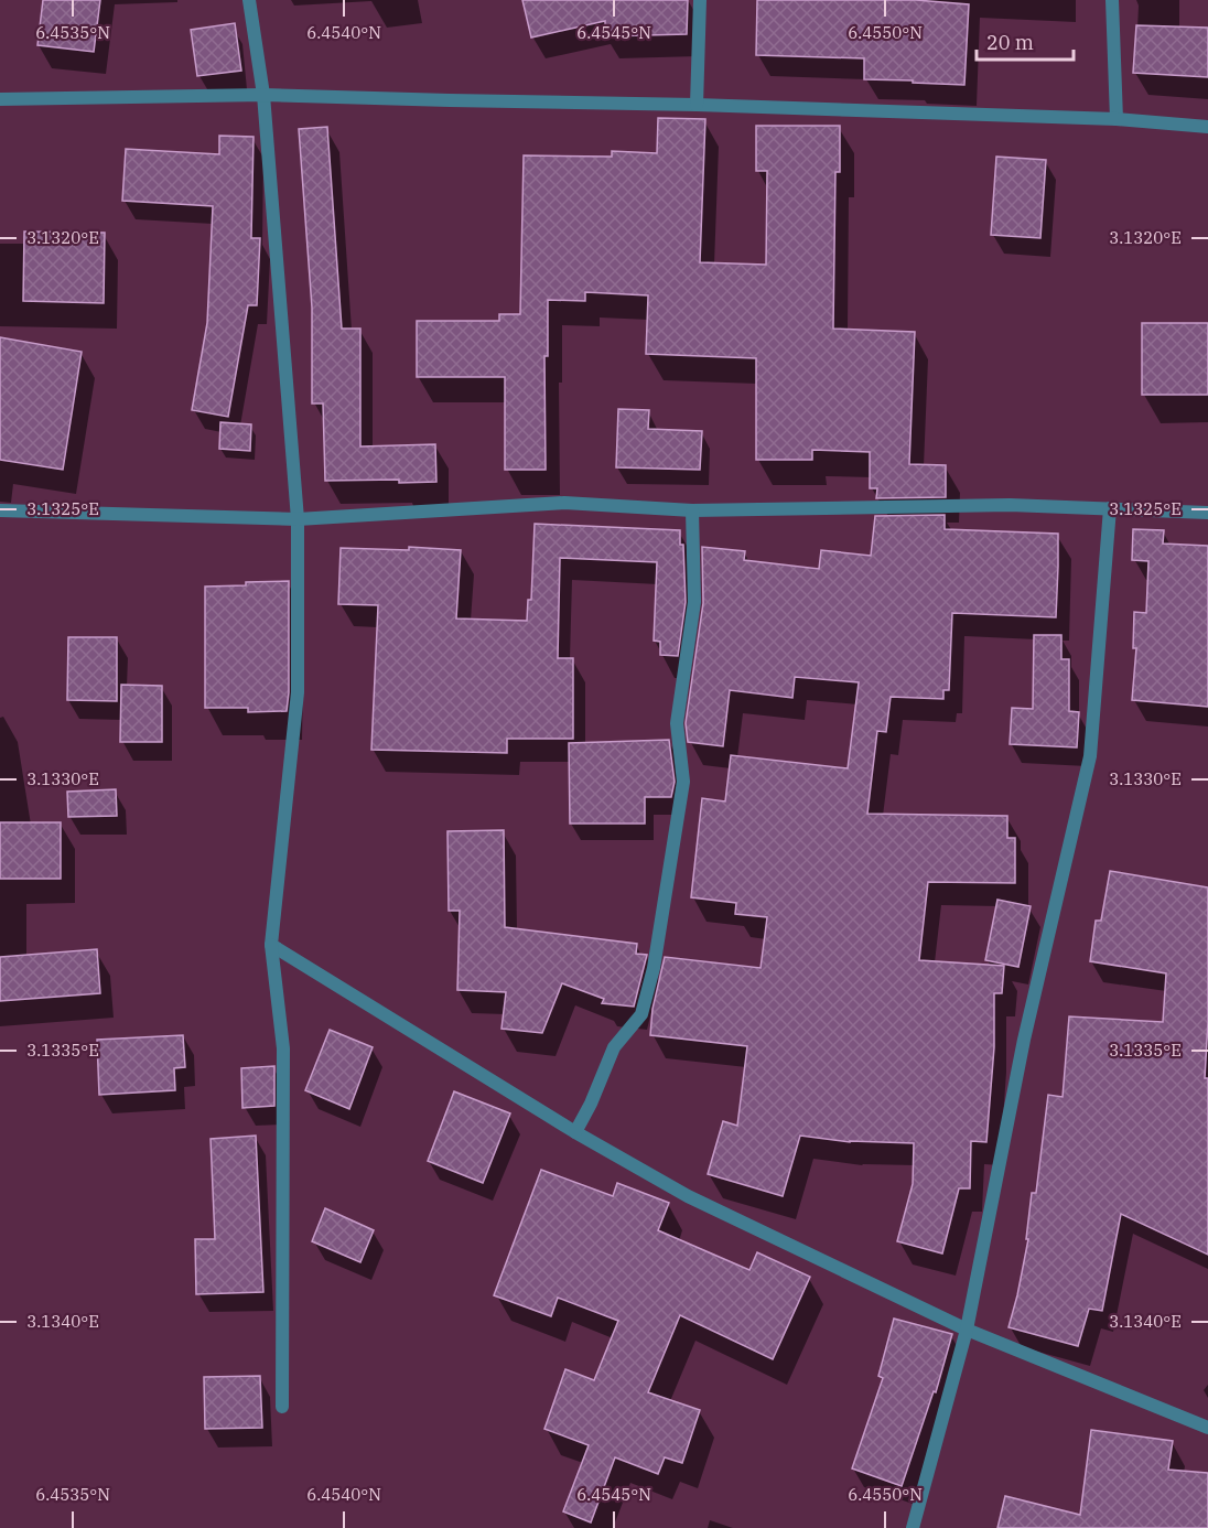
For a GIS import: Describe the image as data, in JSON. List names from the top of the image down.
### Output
{
  "scale_bar": "20 m",
  "coordinates": [
    "6.4535°N",
    "6.4540°N",
    "6.4545°N",
    "6.4550°N",
    "3.1320°E",
    "3.1325°E",
    "3.1330°E",
    "3.1335°E",
    "3.1340°E"
  ]
}
